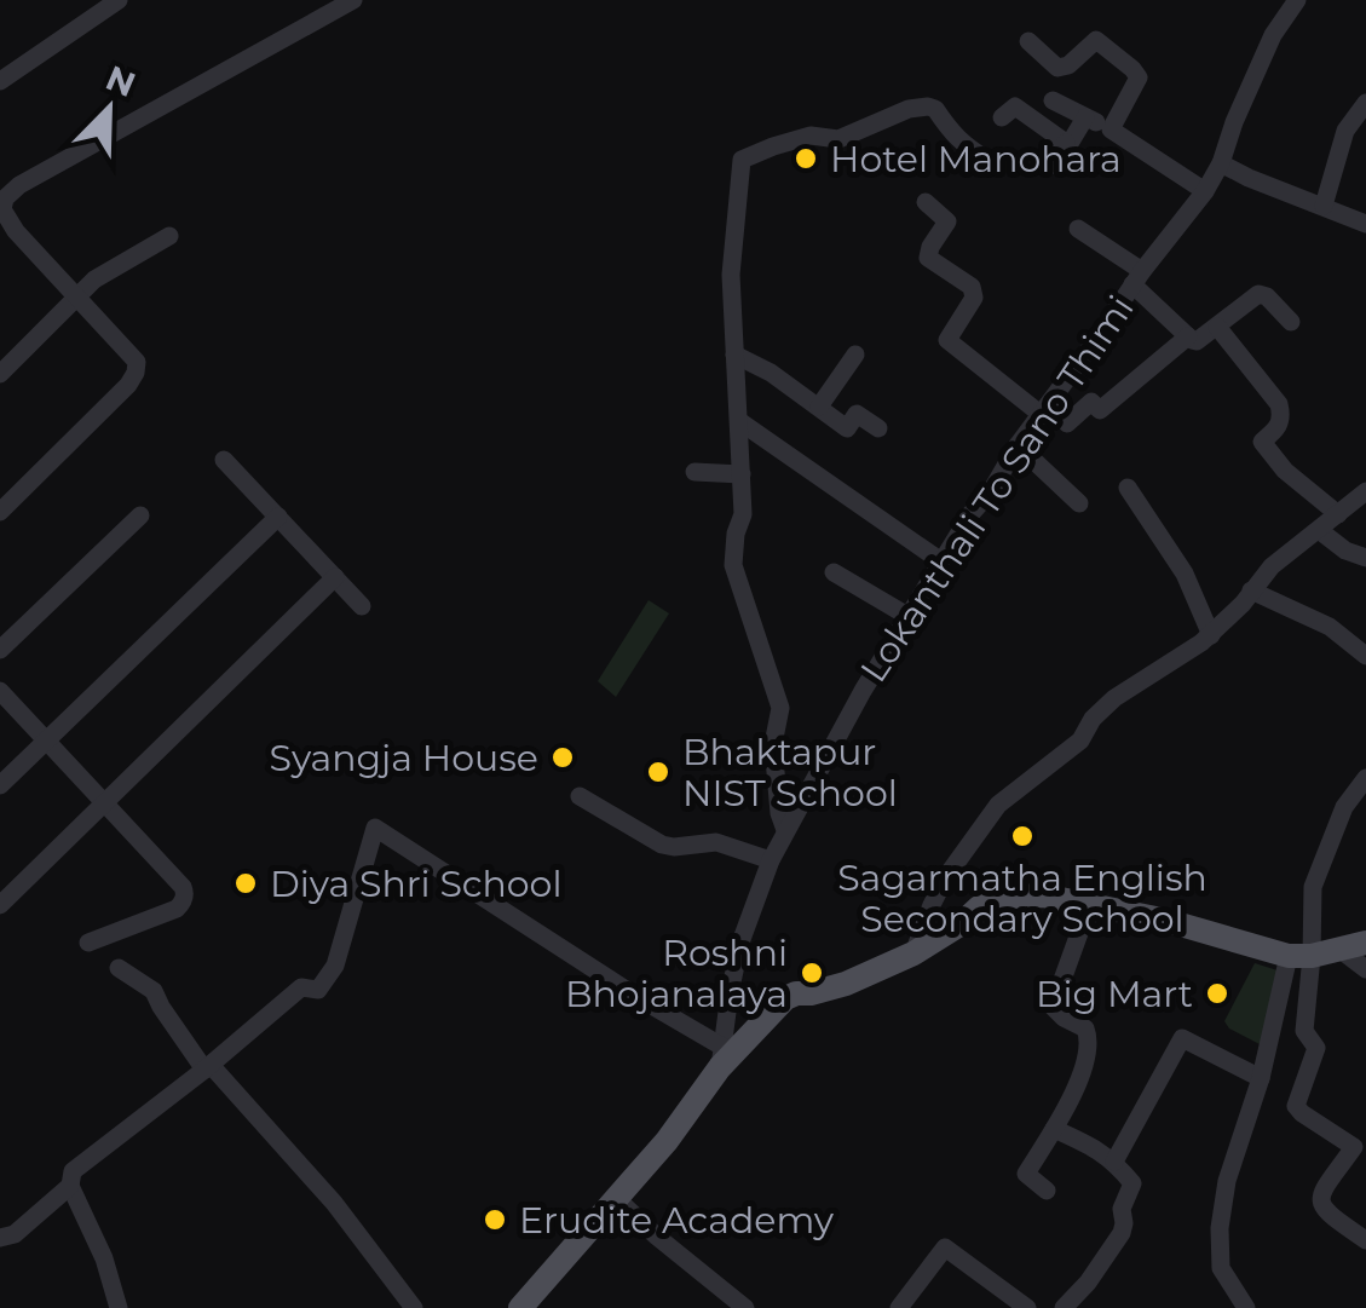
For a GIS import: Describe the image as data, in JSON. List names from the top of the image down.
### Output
{
  "streets": {
    "street": ["Lokanthali To Sano Thimi"]
  },
  "places": [
    "Hotel Manohara",
    "Syangja House",
    "Bhaktapur NIST School",
    "Sagarmatha English Secondary School",
    "Diya Shri School",
    "Roshni Bhojanalaya",
    "Big Mart",
    "Erudite Academy"
  ],
  "north": "top right"
}
